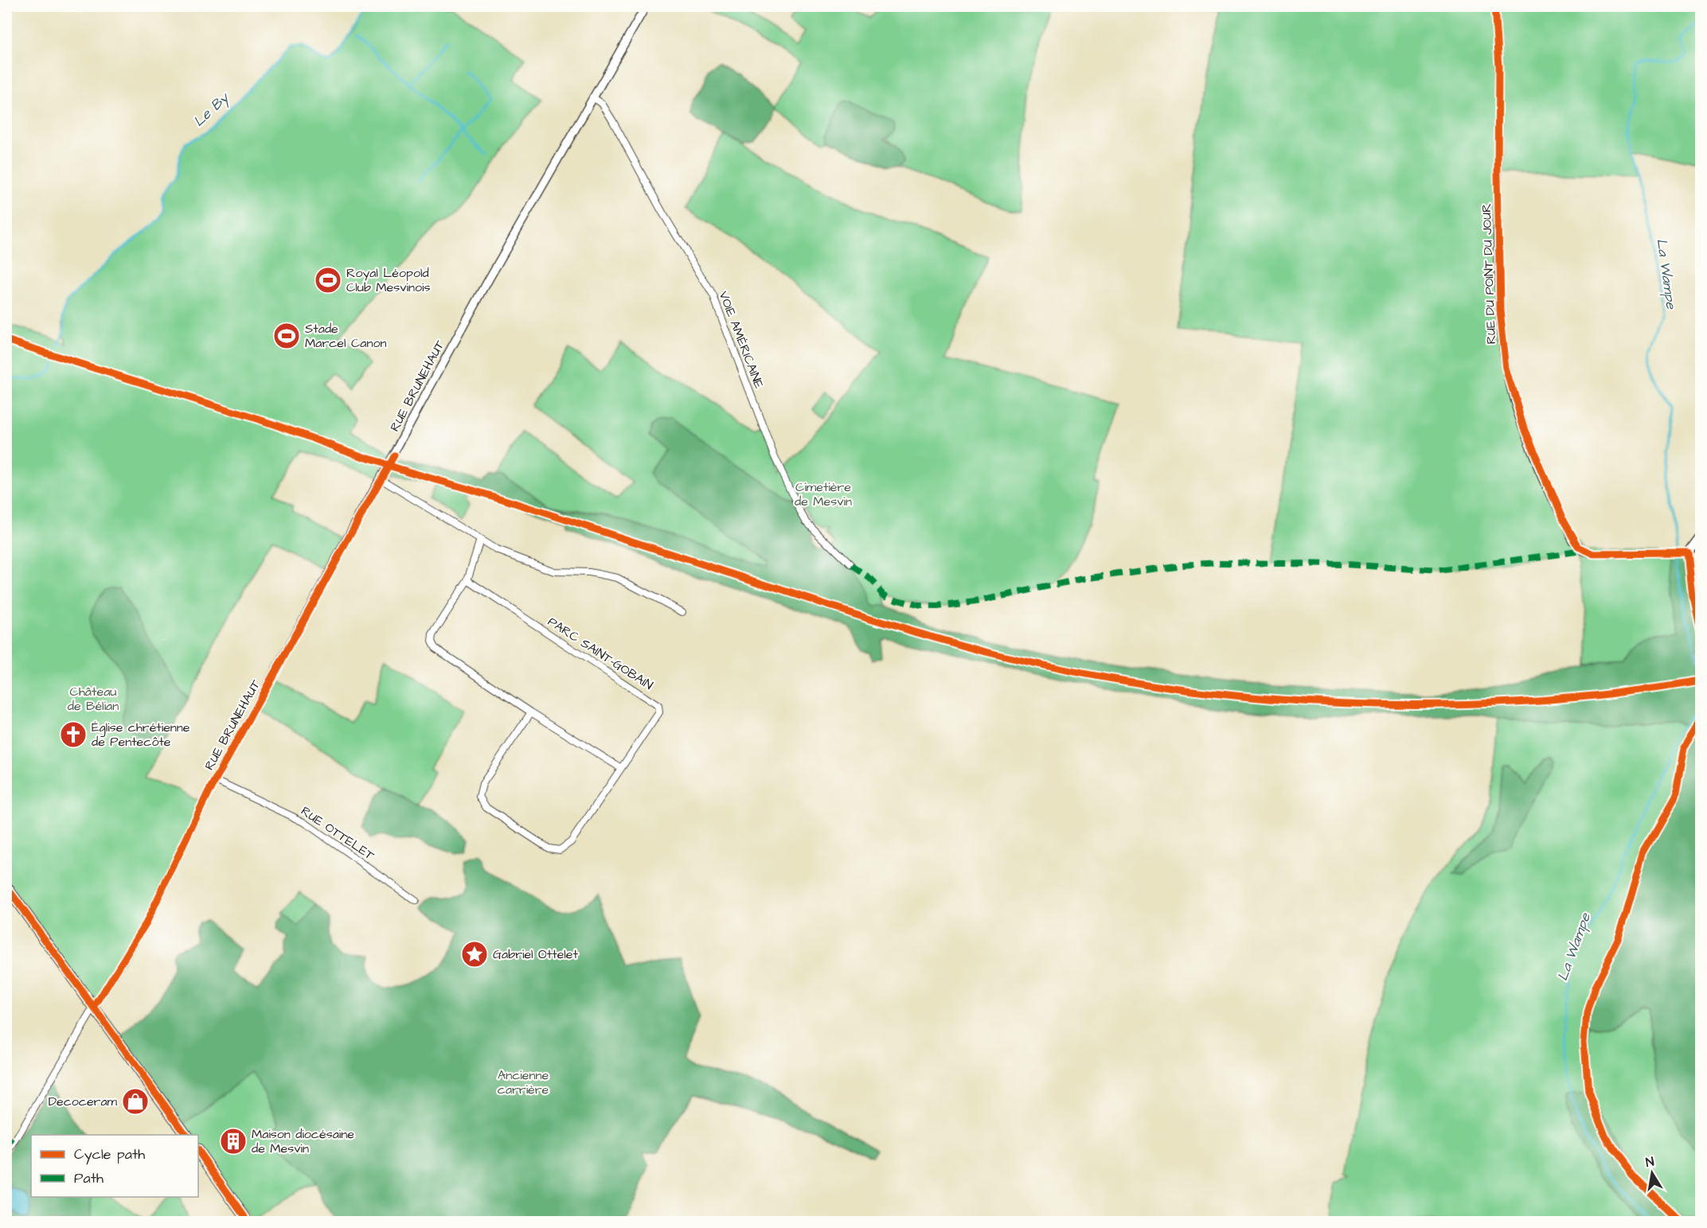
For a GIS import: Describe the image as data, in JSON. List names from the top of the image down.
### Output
{
  "streets": {
    "street": [
      "RUE DU POINT DU JOUR",
      "VOIE AMÉRICAINE",
      "RUE BRUNEHAUT",
      "PARC SAINT-GOBAIN",
      "RUE OTTELET"
    ]
  },
  "crossings": [
    ["VOIE AMÉRICAINE", "RUE BRUNEHAUT"],
    ["RUE BRUNEHAUT", "RUE OTTELET"]
  ],
  "water": ["Le By", "La Wampe"],
  "parks": ["Cimetière de Mesvin", "Château de Bélian", "Ancienne carrière"],
  "places": {
    "sports": ["Royal Léopold Club Mesvinois", "Stade Marcel Canon"],
    "church": ["Église chrétienne de Pentecôte"],
    "place": ["Gabriel Ottelet"],
    "shop": ["Decoceram"],
    "building": ["Maison diocésaine de Mesvin"]
  },
  "legend": ["Cycle path", "Path"],
  "north": "top"
}
